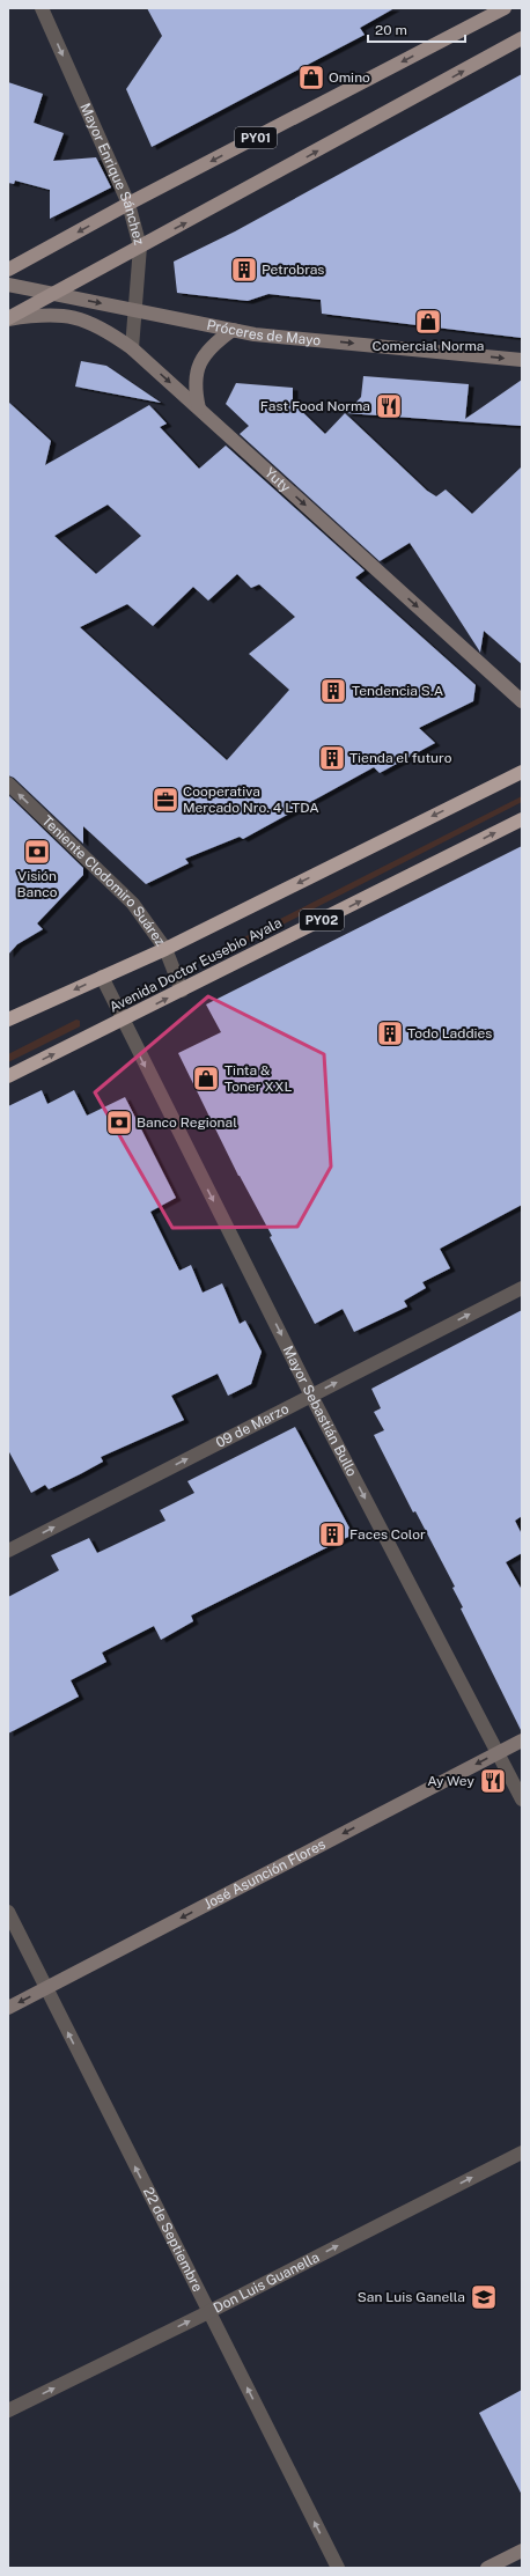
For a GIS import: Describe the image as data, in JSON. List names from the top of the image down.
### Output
{
  "streets": {
    "highway": ["PY02", "Avenida Doctor Eusebio Ayala"],
    "main road": [
      "PY01",
      "Próceres de Mayo",
      "Yuty",
      "José Asunción Flores"
    ],
    "street": [
      "Mayor Enrique Sánchez",
      "Teniente Clodomiro Suárez",
      "Mayor Sebastián Bullo",
      "09 de Marzo",
      "22 de Septiembre",
      "Don Luis Guanella"
    ]
  },
  "crossings": [
    ["PY01", "Mayor Enrique Sánchez"],
    ["Mayor Enrique Sánchez", "Próceres de Mayo"],
    ["Mayor Enrique Sánchez", "Yuty"],
    ["Teniente Clodomiro Suárez", "Avenida Doctor Eusebio Ayala"],
    ["Avenida Doctor Eusebio Ayala", "Mayor Sebastián Bullo"],
    ["Mayor Sebastián Bullo", "09 de Marzo"],
    ["Mayor Sebastián Bullo", "José Asunción Flores"],
    ["José Asunción Flores", "22 de Septiembre"],
    ["22 de Septiembre", "Don Luis Guanella"]
  ],
  "one_way": [
    "Mayor Enrique Sánchez",
    "Próceres de Mayo",
    "Yuty",
    "Teniente Clodomiro Suárez",
    "Mayor Sebastián Bullo",
    "09 de Marzo",
    "José Asunción Flores",
    "22 de Septiembre",
    "Don Luis Guanella"
  ],
  "places": {
    "shop": ["Omino", "Comercial Norma", "Tinta & Toner XXL"],
    "building": [
      "Petrobras",
      "Tendencia S.A",
      "Tienda el futuro",
      "Todo Laddies",
      "Faces Color"
    ],
    "restaurant": ["Fast Food Norma", "Ay Wey"],
    "office": ["Cooperativa Mercado Nro. 4 LTDA"],
    "bank": ["Visión Banco", "Banco Regional"],
    "school or university": ["San Luis Ganella"]
  },
  "scale_bar": "20 m"
}
